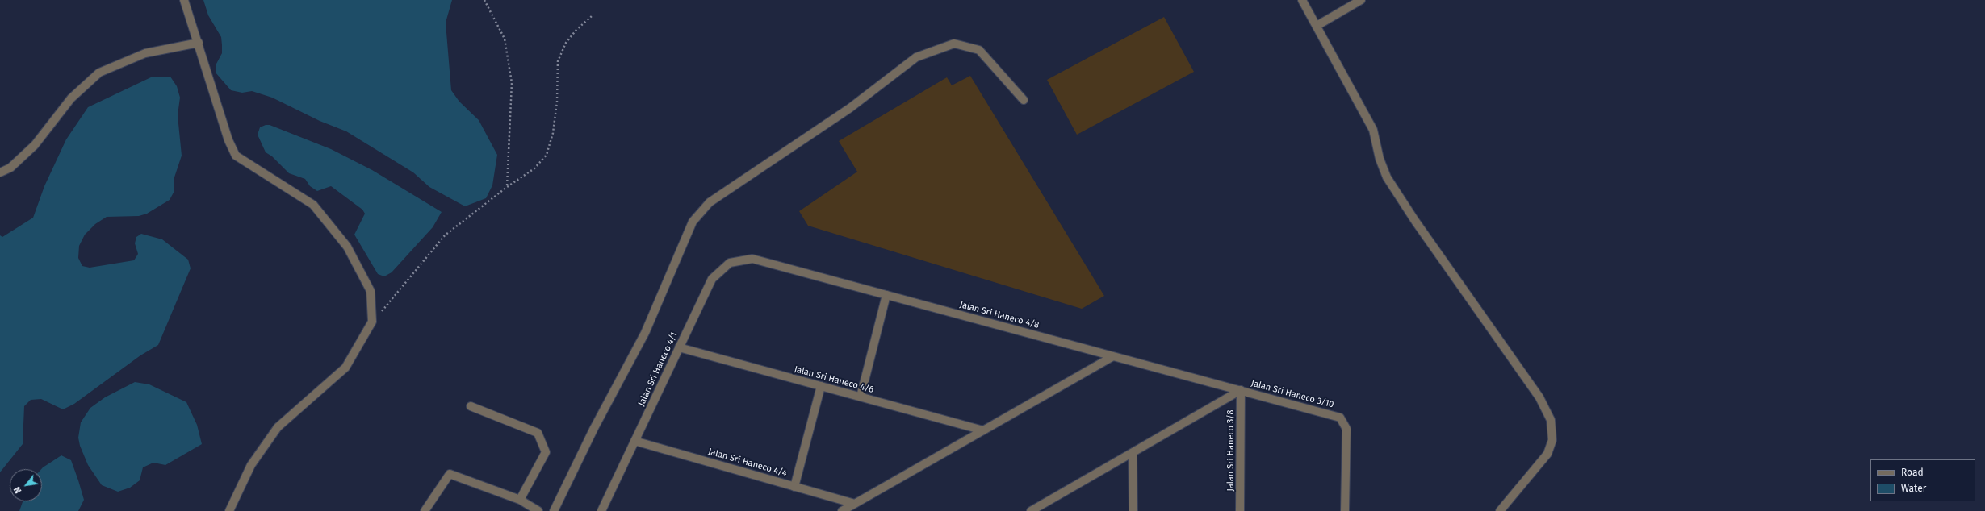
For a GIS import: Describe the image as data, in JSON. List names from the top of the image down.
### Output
{
  "streets": {
    "street": [
      "Jalan Sri Haneco 4/8",
      "Jalan Sri Haneco 4/1",
      "Jalan Sri Haneco 4/6",
      "Jalan Sri Haneco 3/10",
      "Jalan Sri Haneco 3/8",
      "Jalan Sri Haneco 4/4"
    ]
  },
  "crossings": [
    ["Jalan Sri Haneco 4/8", "Jalan Sri Haneco 4/1"],
    ["Jalan Sri Haneco 4/8", "Jalan Sri Haneco 3/10"],
    ["Jalan Sri Haneco 4/8", "Jalan Sri Haneco 3/8"],
    ["Jalan Sri Haneco 4/1", "Jalan Sri Haneco 4/6"],
    ["Jalan Sri Haneco 4/1", "Jalan Sri Haneco 4/4"],
    ["Jalan Sri Haneco 3/10", "Jalan Sri Haneco 3/8"]
  ],
  "legend": ["Road", "Water"],
  "north": "bottom left"
}
